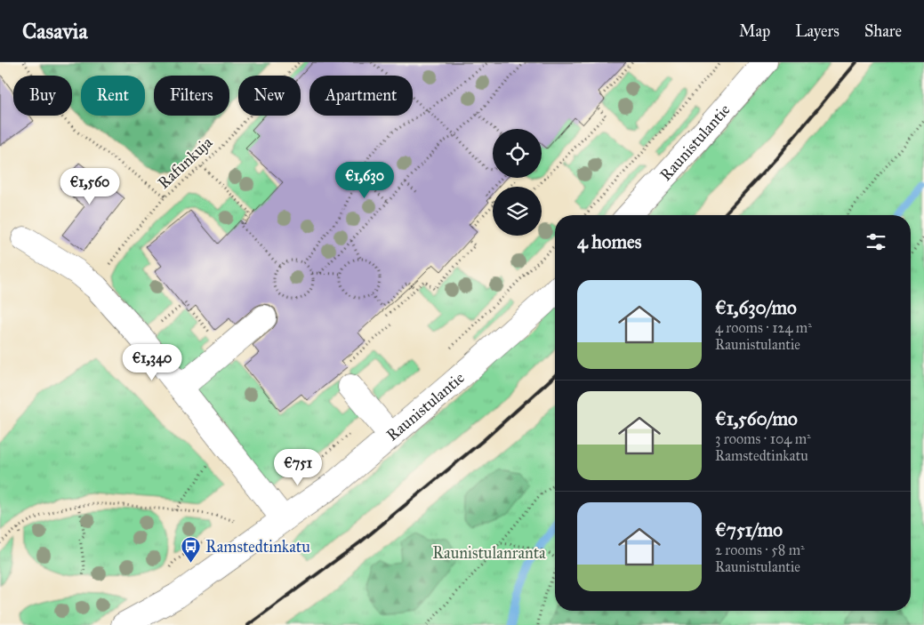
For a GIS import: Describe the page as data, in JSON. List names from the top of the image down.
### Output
{
  "streets": {
    "street": ["Raunistulantie"],
    "path": ["Rafunkuja"]
  },
  "parks": ["Raunistulanranta"],
  "places": {
    "bus stop": ["Ramstedtinkatu"]
  },
  "page": {
    "header": "Casavia",
    "nav": ["Map", "Layers", "Share"],
    "chip": [
      "Buy",
      "Rent",
      "Filters",
      "New",
      "Apartment"
    ],
    "price": [
      "€1,630",
      "€1,560",
      "€1,340",
      "€751"
    ],
    "heading": "4 homes",
    "list": [
      {
        "name": "€1,630/mo",
        "note": "4 rooms · 124 m² · Raunistulantie"
      },
      {
        "name": "€1,560/mo",
        "note": "3 rooms · 104 m² · Ramstedtinkatu"
      },
      {
        "name": "€751/mo",
        "note": "2 rooms · 58 m² · Raunistulantie"
      }
    ]
  }
}
